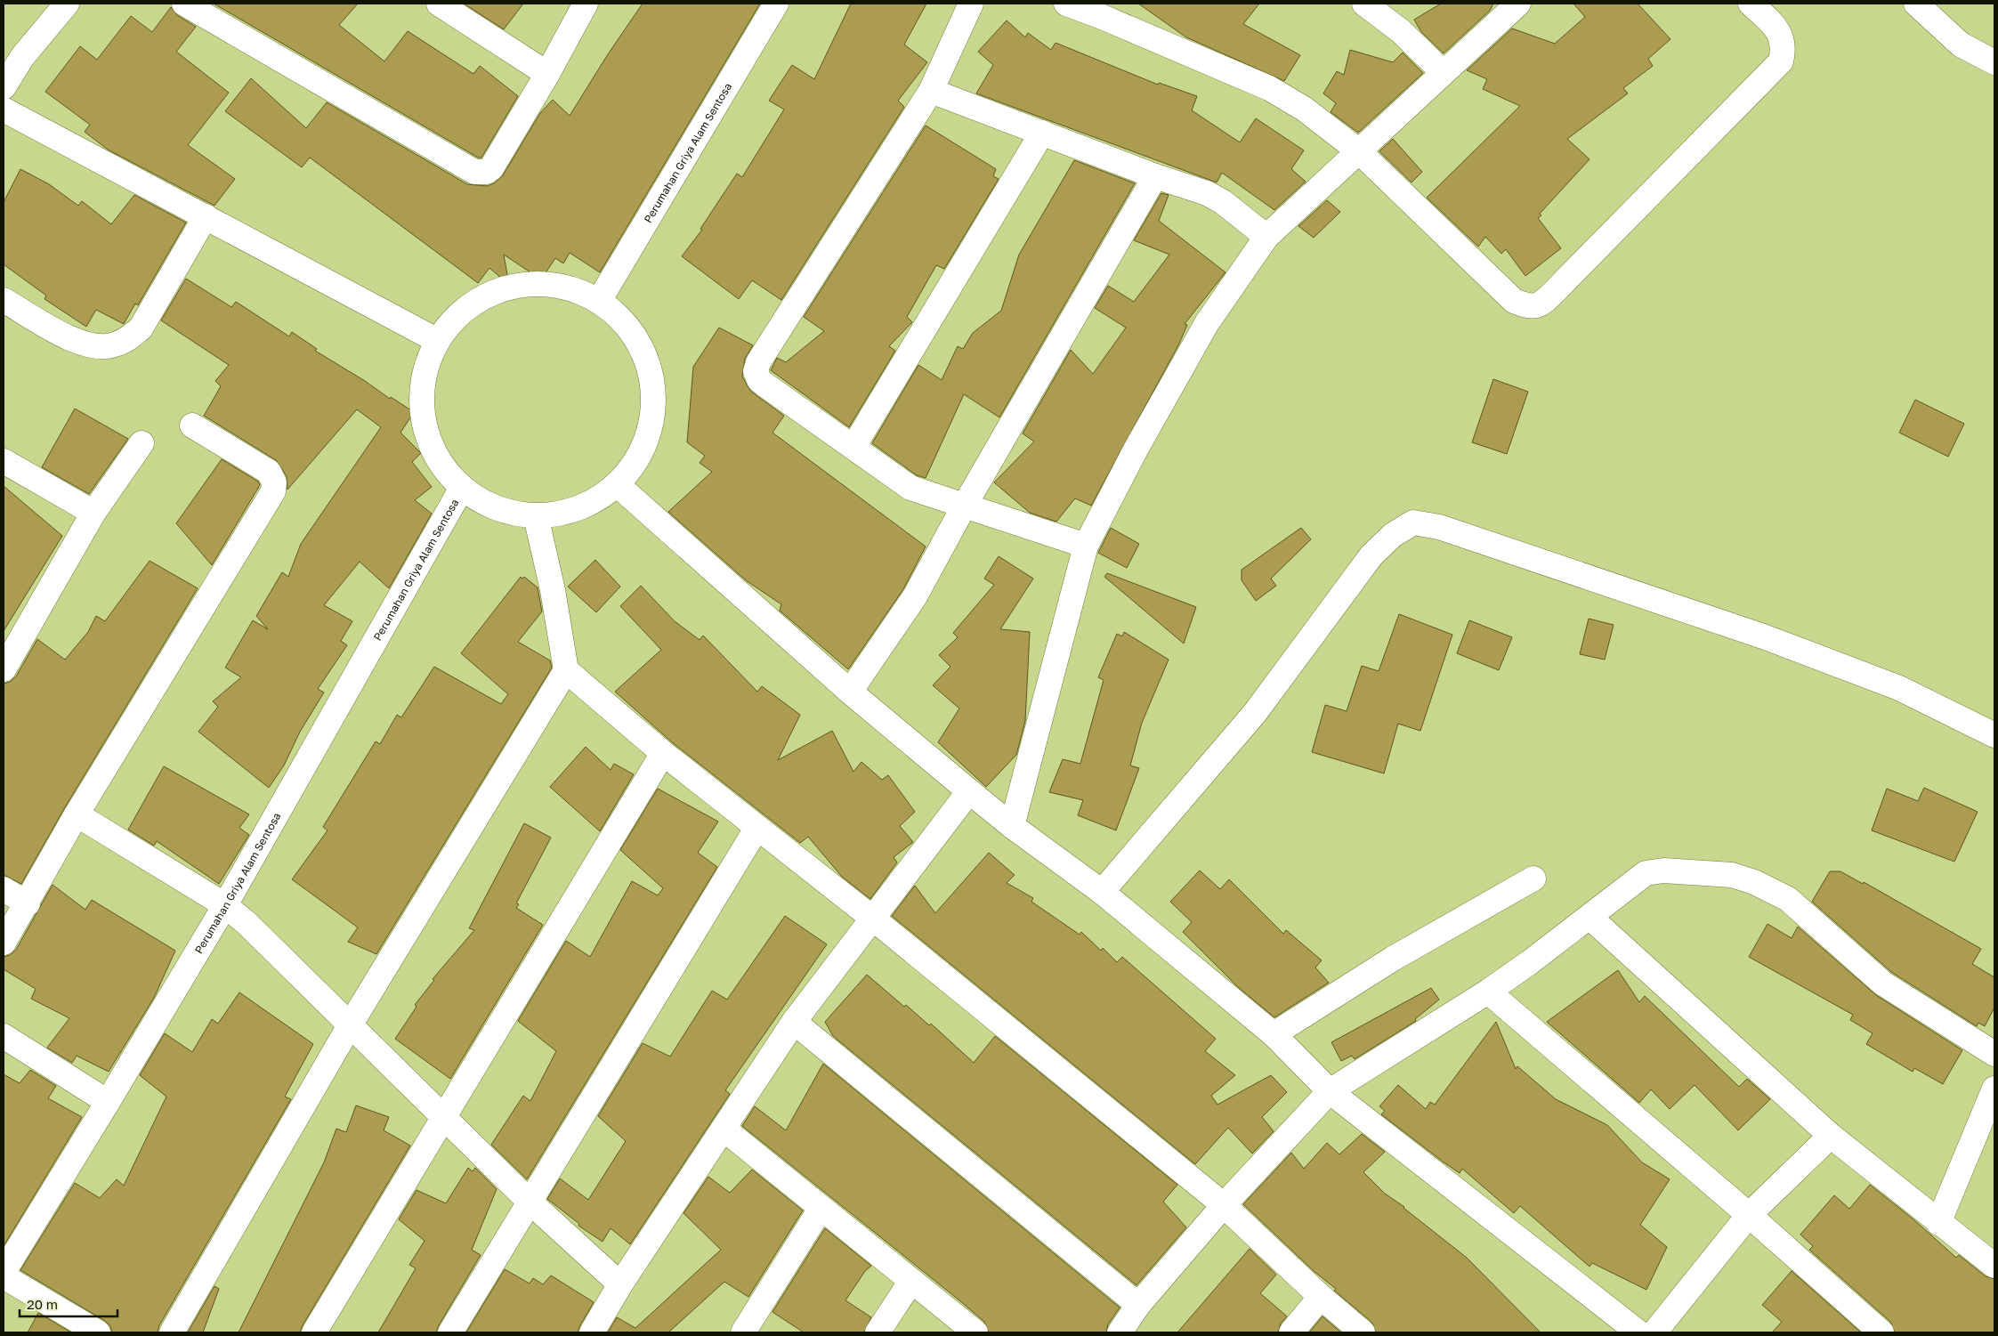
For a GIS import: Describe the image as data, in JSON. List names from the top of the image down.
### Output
{
  "streets": {
    "street": ["Perumahan Griya Alam Sentosa"]
  },
  "scale_bar": "20 m"
}
